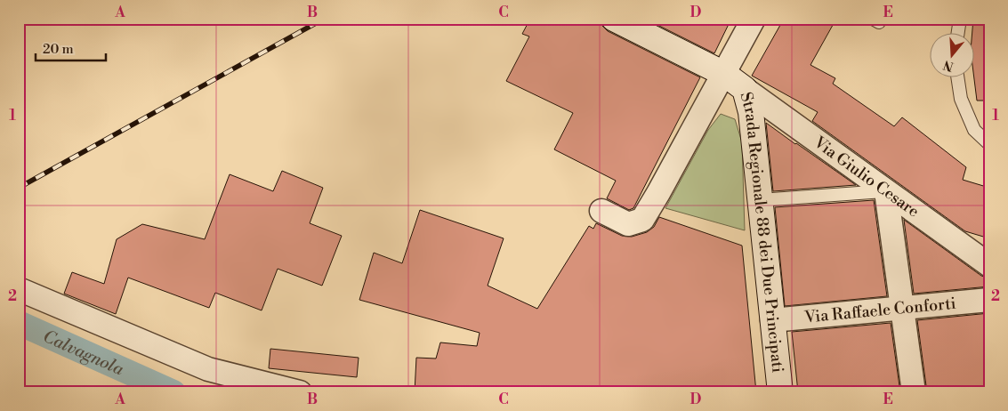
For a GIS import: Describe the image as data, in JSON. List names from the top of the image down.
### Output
{
  "streets": {
    "main road": ["Strada Regionale 88 dei Due Principati"],
    "street": ["Via Giulio Cesare", "Via Raffaele Conforti"]
  },
  "crossings": [
    ["Via Giulio Cesare", "Strada Regionale 88 dei Due Principati"],
    ["Strada Regionale 88 dei Due Principati", "Via Raffaele Conforti"]
  ],
  "water": ["Calvagnola"],
  "scale_bar": "20 m",
  "north": "bottom",
  "grid": {
    "columns": [
      "A",
      "B",
      "C",
      "D",
      "E"
    ],
    "rows": ["1", "2"]
  }
}
